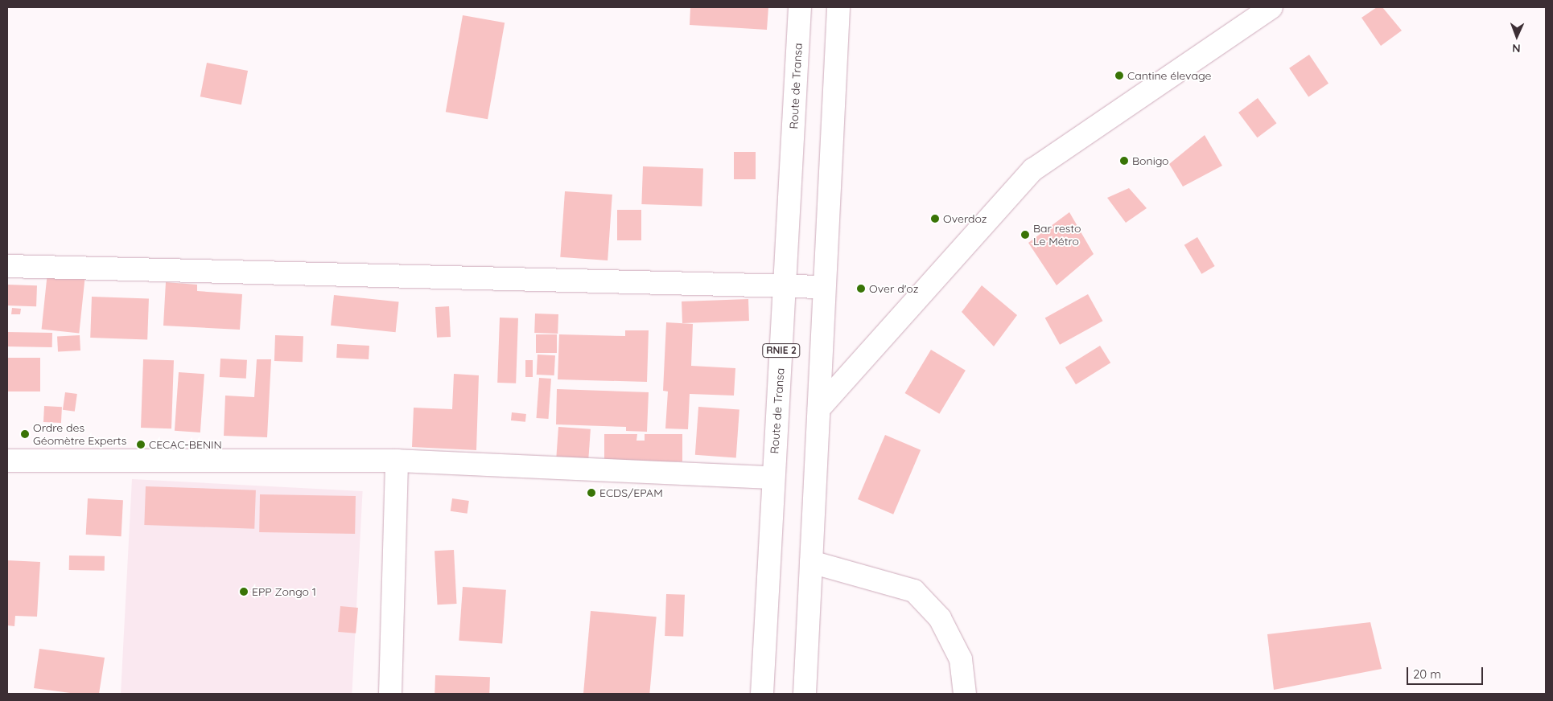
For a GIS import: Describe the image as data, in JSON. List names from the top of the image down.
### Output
{
  "streets": {
    "street": ["Route de Transa", "RNIE 2"]
  },
  "places": [
    "Cantine élevage",
    "Bonigo",
    "Overdoz",
    "Bar resto Le Métro",
    "Over d'oz",
    "Ordre des Géomètre Experts",
    "CECAC-BENIN",
    "ECDS/EPAM",
    "EPP Zongo 1"
  ],
  "scale_bar": "20 m",
  "north": "bottom"
}
